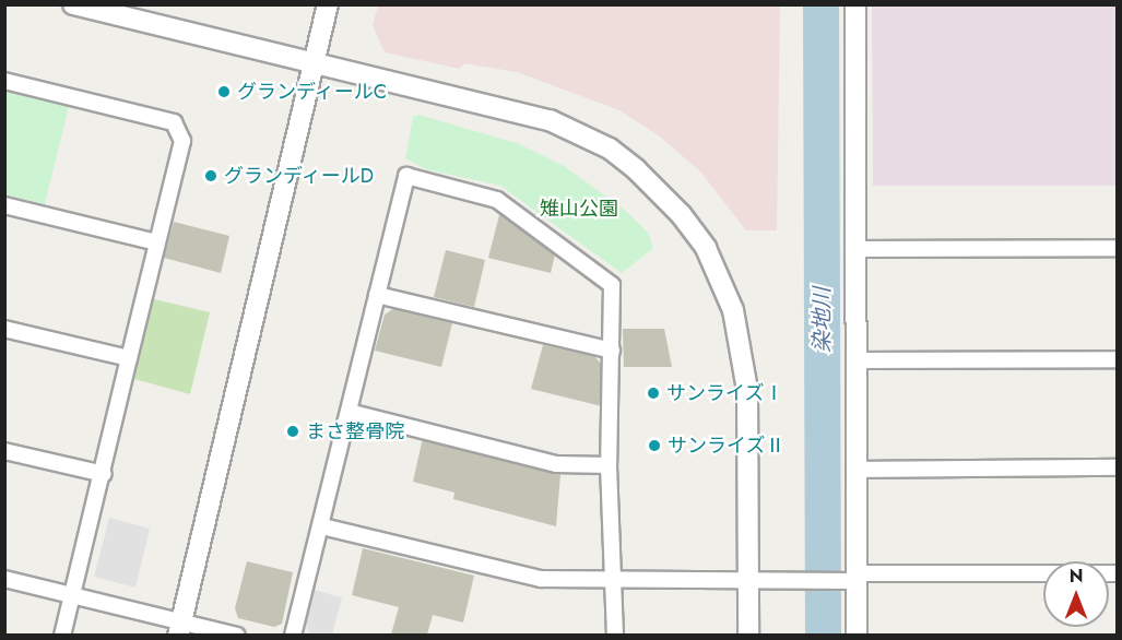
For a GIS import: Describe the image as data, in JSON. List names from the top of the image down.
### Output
{
  "water": ["染地川"],
  "parks": ["雉山公園"],
  "places": [
    "グランディールC",
    "グランディールD",
    "サンライズⅠ",
    "まさ整骨院",
    "サンライズⅡ"
  ],
  "north": "top"
}
